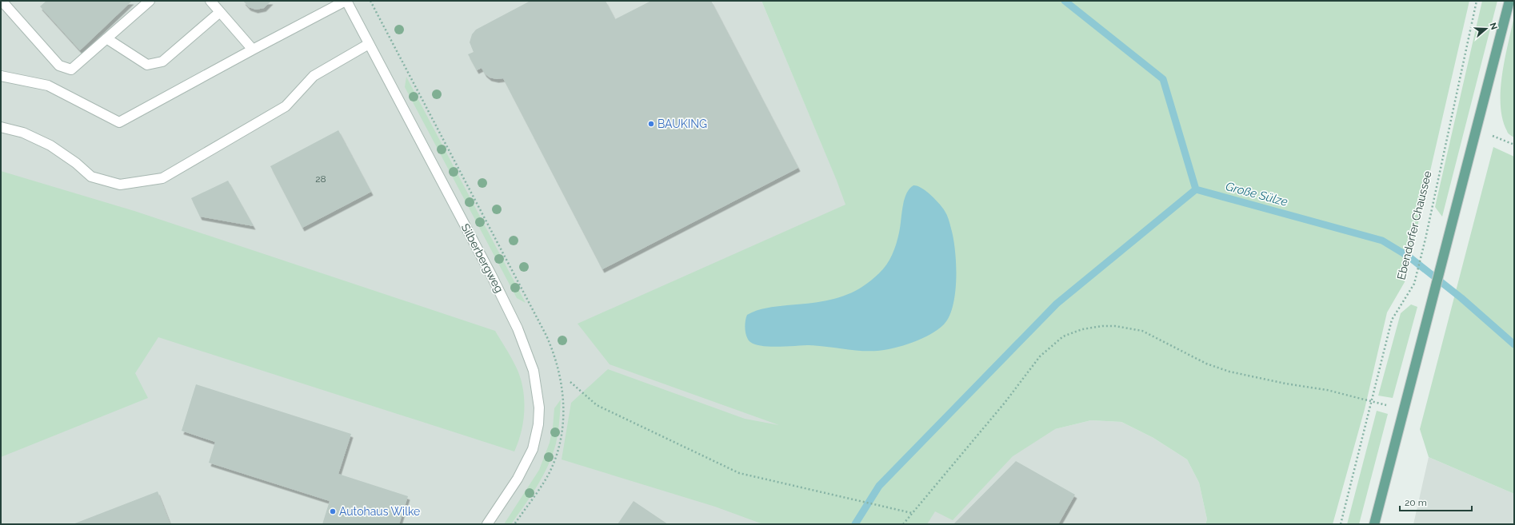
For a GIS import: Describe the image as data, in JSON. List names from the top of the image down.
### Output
{
  "streets": {
    "street": ["Silberbergweg"],
    "path": ["Ebendorfer Chaussee"]
  },
  "water": ["Große Sülze"],
  "places": ["BAUKING", "Autohaus Wilke"],
  "house_numbers": ["28"],
  "scale_bar": "20 m",
  "north": "right"
}
